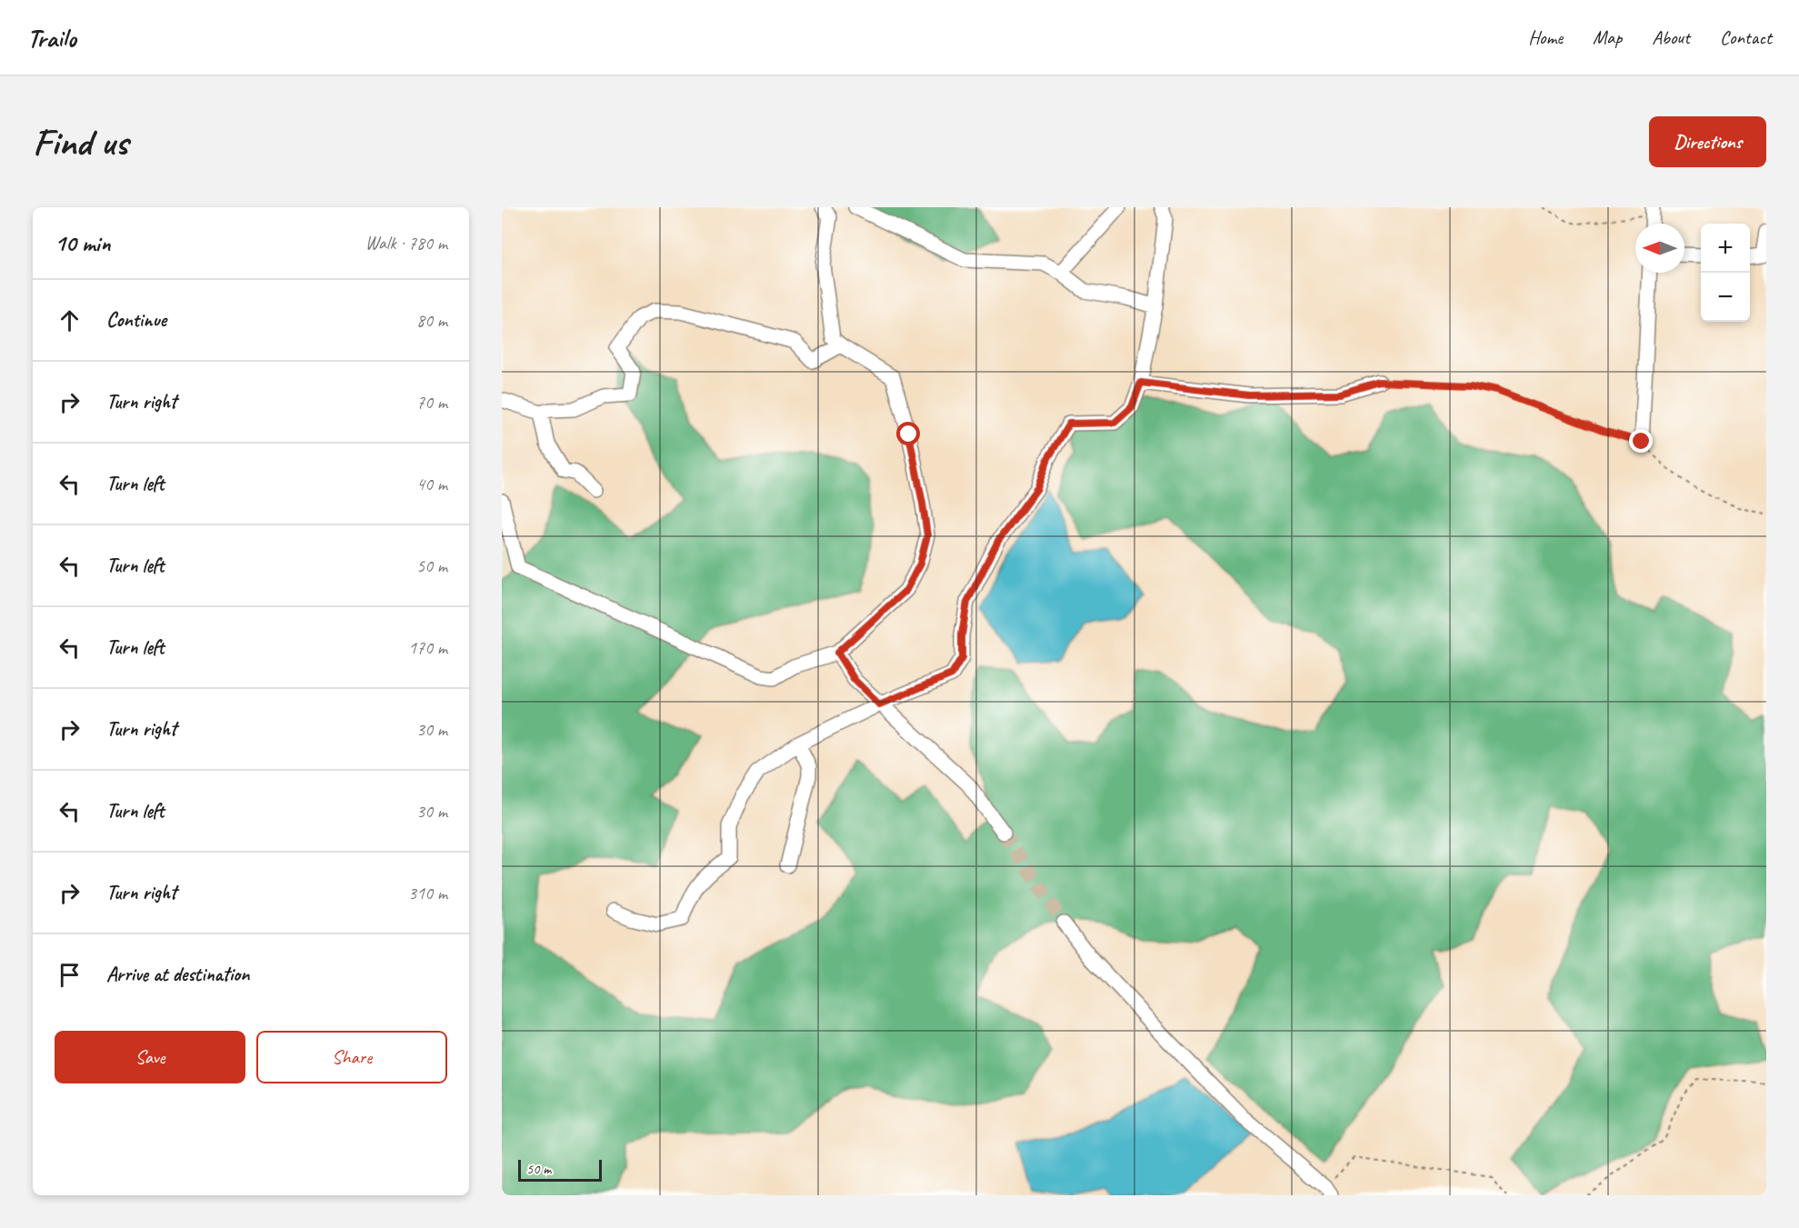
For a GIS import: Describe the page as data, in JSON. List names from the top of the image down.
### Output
{
  "scale_bar": "50 m",
  "north": "left",
  "page": {
    "header": "Trailo",
    "nav": [
      "Home",
      "Map",
      "About",
      "Contact"
    ],
    "buttons": [
      "Directions",
      ["Save", "Share"]
    ],
    "title": "Find us",
    "heading": ["10 min", "Walk · 780 m"],
    "map_buttons": ["+", "−"],
    "list": [
      ["Continue", "80 m"],
      ["Turn right", "70 m"],
      ["Turn left", "40 m"],
      ["Turn left", "50 m"],
      ["Turn left", "170 m"],
      ["Turn right", "30 m"],
      ["Turn left", "30 m"],
      ["Turn right", "310 m"],
      "Arrive at destination"
    ],
    "scale": "50 m"
  }
}
